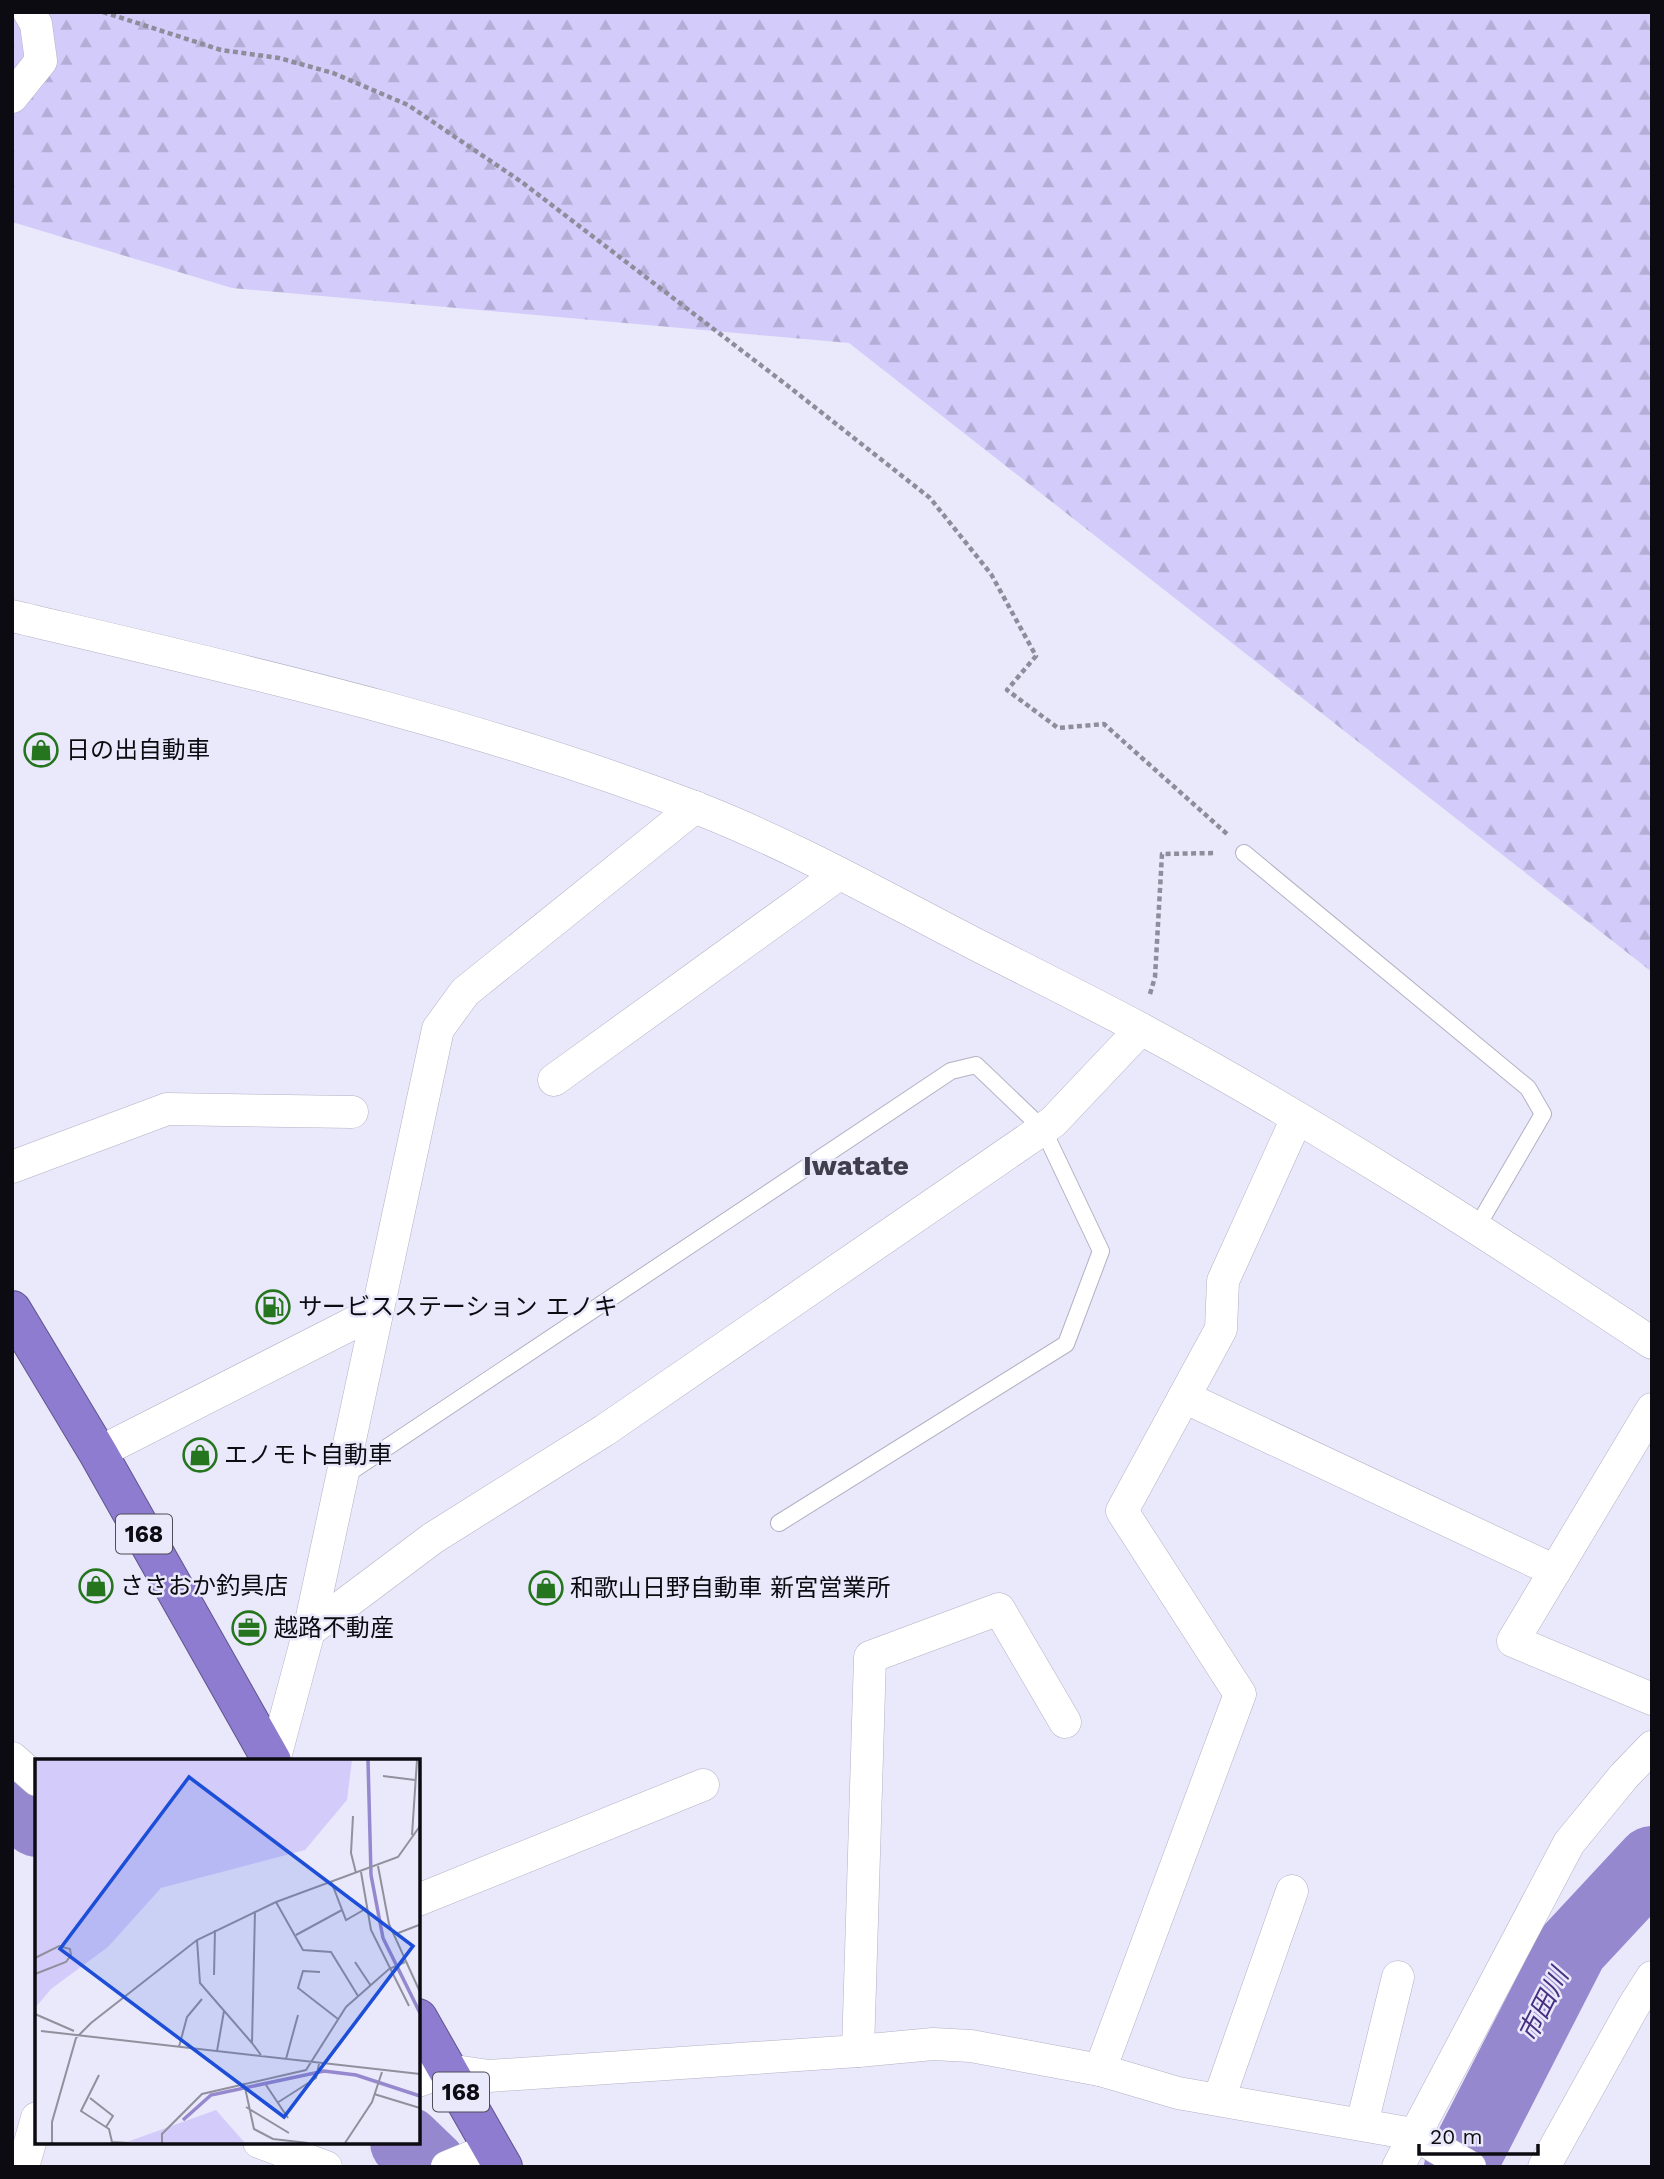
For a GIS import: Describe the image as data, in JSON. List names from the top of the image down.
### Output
{
  "streets": {
    "highway": ["168"]
  },
  "districts": ["Iwatate"],
  "water": ["市田川"],
  "places": {
    "shop": [
      "日の出自動車",
      "エノモト自動車",
      "ささおか釣具店",
      "和歌山日野自動車 新宮営業所"
    ],
    "fuel station": ["サービスステーション エノキ"],
    "office": ["越路不動産"]
  },
  "scale_bar": "20 m"
}
